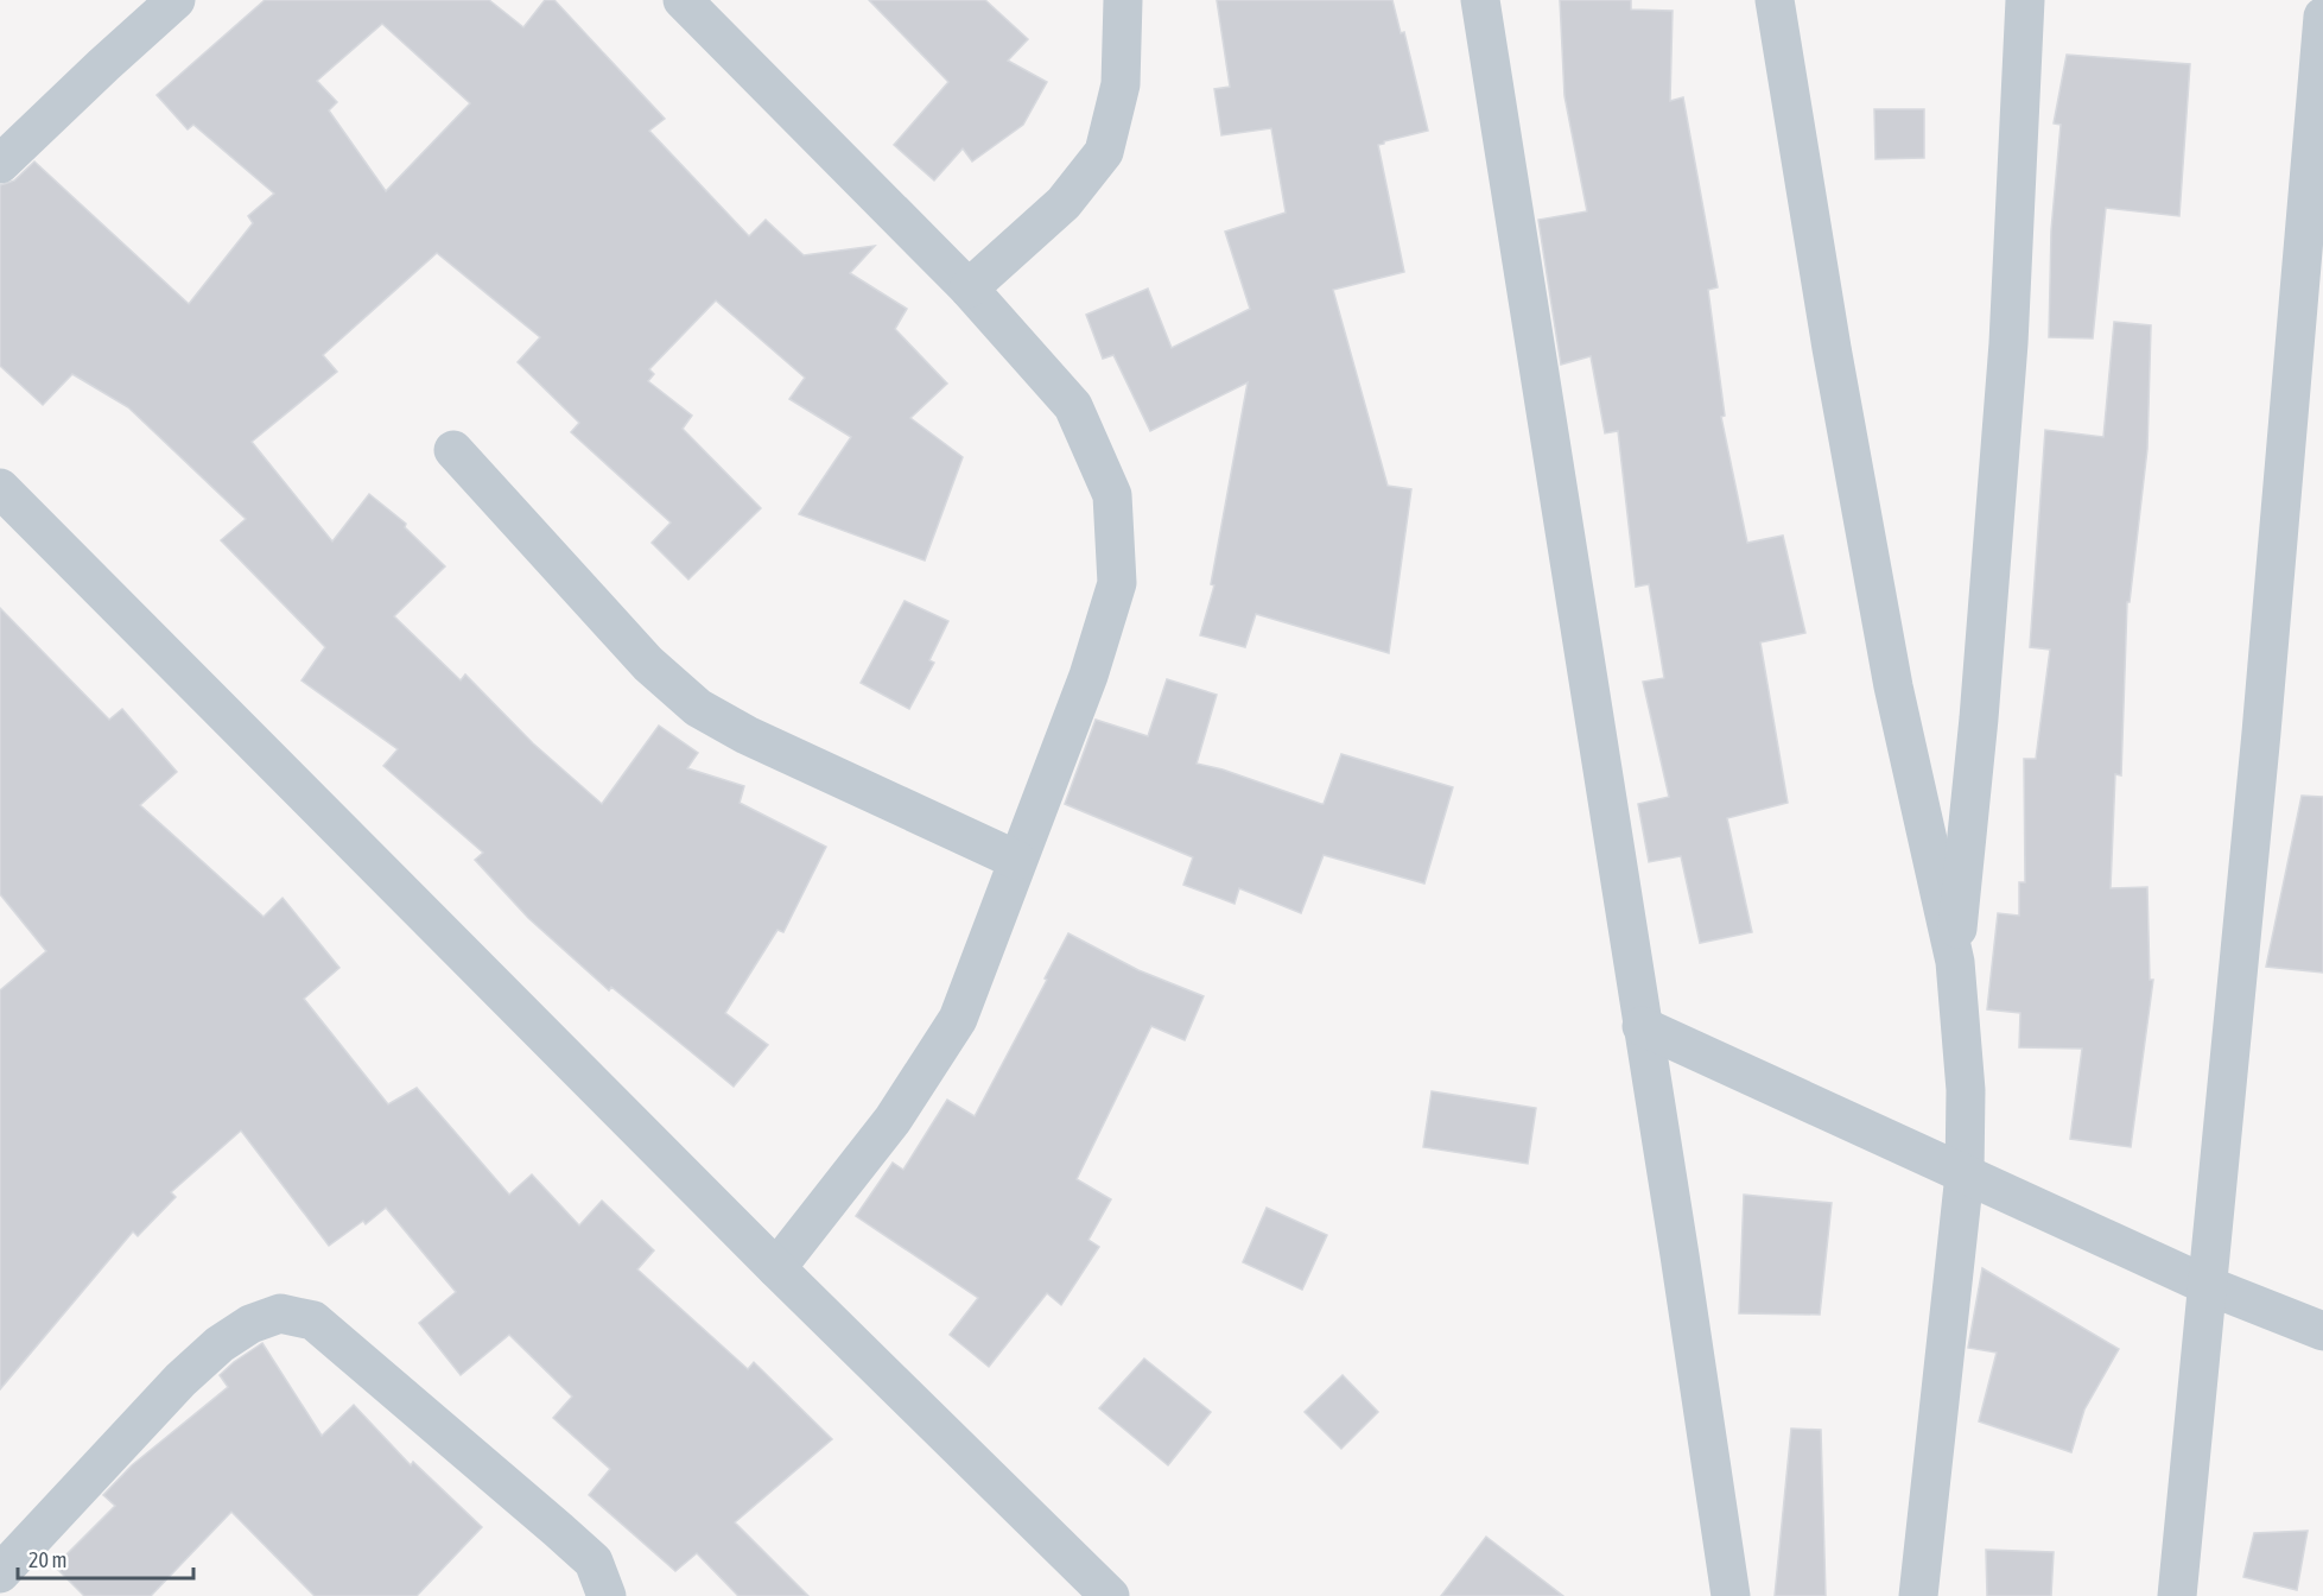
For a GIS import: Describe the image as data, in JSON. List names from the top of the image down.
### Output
{
  "scale_bar": "20 m"
}
